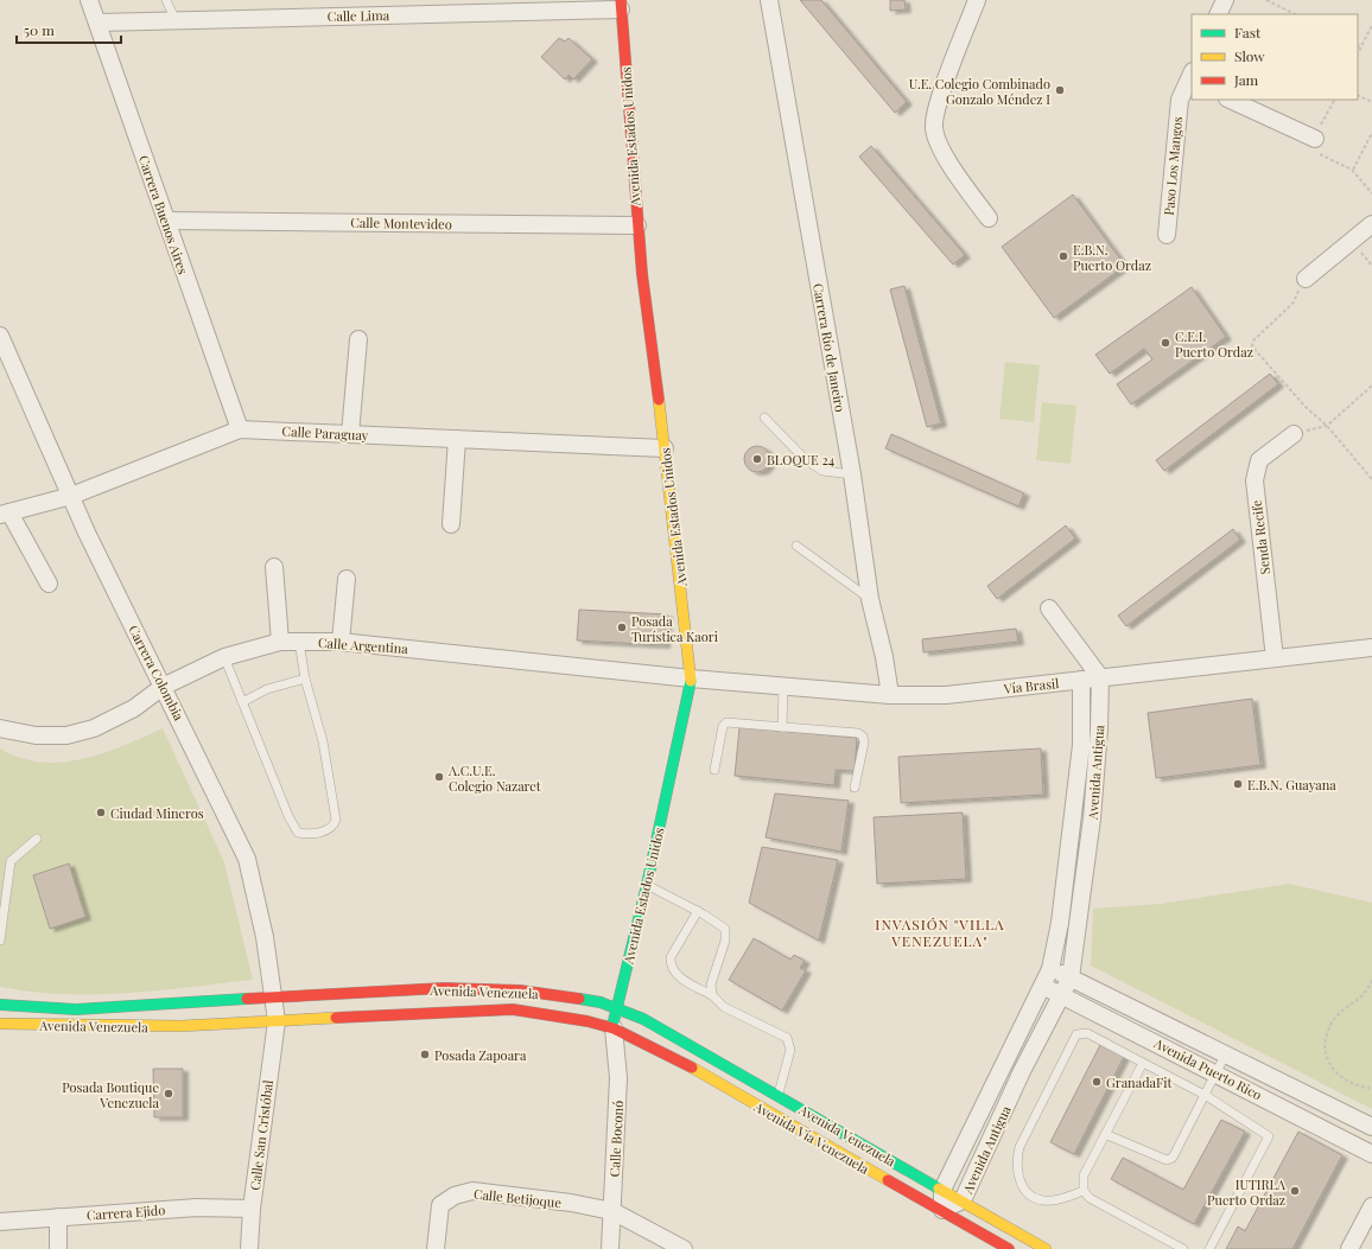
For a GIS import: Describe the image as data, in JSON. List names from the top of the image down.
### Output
{
  "streets": {
    "street": [
      "Calle Lima",
      "Avenida Estados Unidos",
      "Paso Los Mangos",
      "Carrera Buenos Aires",
      "Calle Montevideo",
      "Carrera Río de Janeiro",
      "Calle Paraguay",
      "Senda Recife",
      "Calle Argentina",
      "Carrera Colombia",
      "Vía Brasil",
      "Avenida Antigua",
      "Avenida Venezuela",
      "Avenida Puerto Rico",
      "Calle San Cristóbal",
      "Avenida Vía Venezuela",
      "Calle Boconó",
      "Calle Betijoque",
      "Carrera Ejido"
    ]
  },
  "crossings": [
    ["Calle Lima", "Avenida Estados Unidos"],
    ["Calle Lima", "Carrera Buenos Aires"],
    ["Avenida Estados Unidos", "Calle Montevideo"],
    ["Avenida Estados Unidos", "Calle Paraguay"],
    ["Avenida Estados Unidos", "Calle Argentina"],
    ["Avenida Estados Unidos", "Vía Brasil"],
    ["Avenida Estados Unidos", "Avenida Venezuela"],
    ["Avenida Estados Unidos", "Avenida Vía Venezuela"],
    ["Avenida Estados Unidos", "Calle Boconó"],
    ["Carrera Buenos Aires", "Calle Montevideo"],
    ["Carrera Buenos Aires", "Calle Paraguay"],
    ["Carrera Río de Janeiro", "Vía Brasil"],
    ["Calle Paraguay", "Carrera Colombia"],
    ["Senda Recife", "Vía Brasil"],
    ["Calle Argentina", "Carrera Colombia"],
    ["Calle Argentina", "Vía Brasil"],
    ["Carrera Colombia", "Avenida Venezuela"],
    ["Carrera Colombia", "Calle San Cristóbal"],
    ["Vía Brasil", "Avenida Antigua"],
    ["Avenida Antigua", "Avenida Venezuela"],
    ["Avenida Antigua", "Avenida Puerto Rico"],
    ["Avenida Antigua", "Avenida Vía Venezuela"],
    ["Avenida Venezuela", "Calle San Cristóbal"],
    ["Avenida Venezuela", "Avenida Vía Venezuela"],
    ["Avenida Venezuela", "Calle Boconó"],
    ["Calle San Cristóbal", "Carrera Ejido"],
    ["Avenida Vía Venezuela", "Calle Boconó"],
    ["Calle Boconó", "Calle Betijoque"]
  ],
  "districts": ["INVASIÓN \"VILLA VENEZUELA\""],
  "places": [
    "U.E. Colegio Combinado Gonzalo Méndez I",
    "E.B.N. Puerto Ordaz",
    "C.E.I. Puerto Ordaz",
    "BLOQUE 24",
    "Posada Turística Kaori",
    "A.C.U.E. Colegio Nazaret",
    "E.B.N. Guayana",
    "Ciudad Mineros",
    "Posada Zapoara",
    "GranadaFit",
    "Posada Boutique Venezuela",
    "IUTIRLA Puerto Ordaz"
  ],
  "legend": ["Fast", "Slow", "Jam"],
  "scale_bar": "50 m"
}
